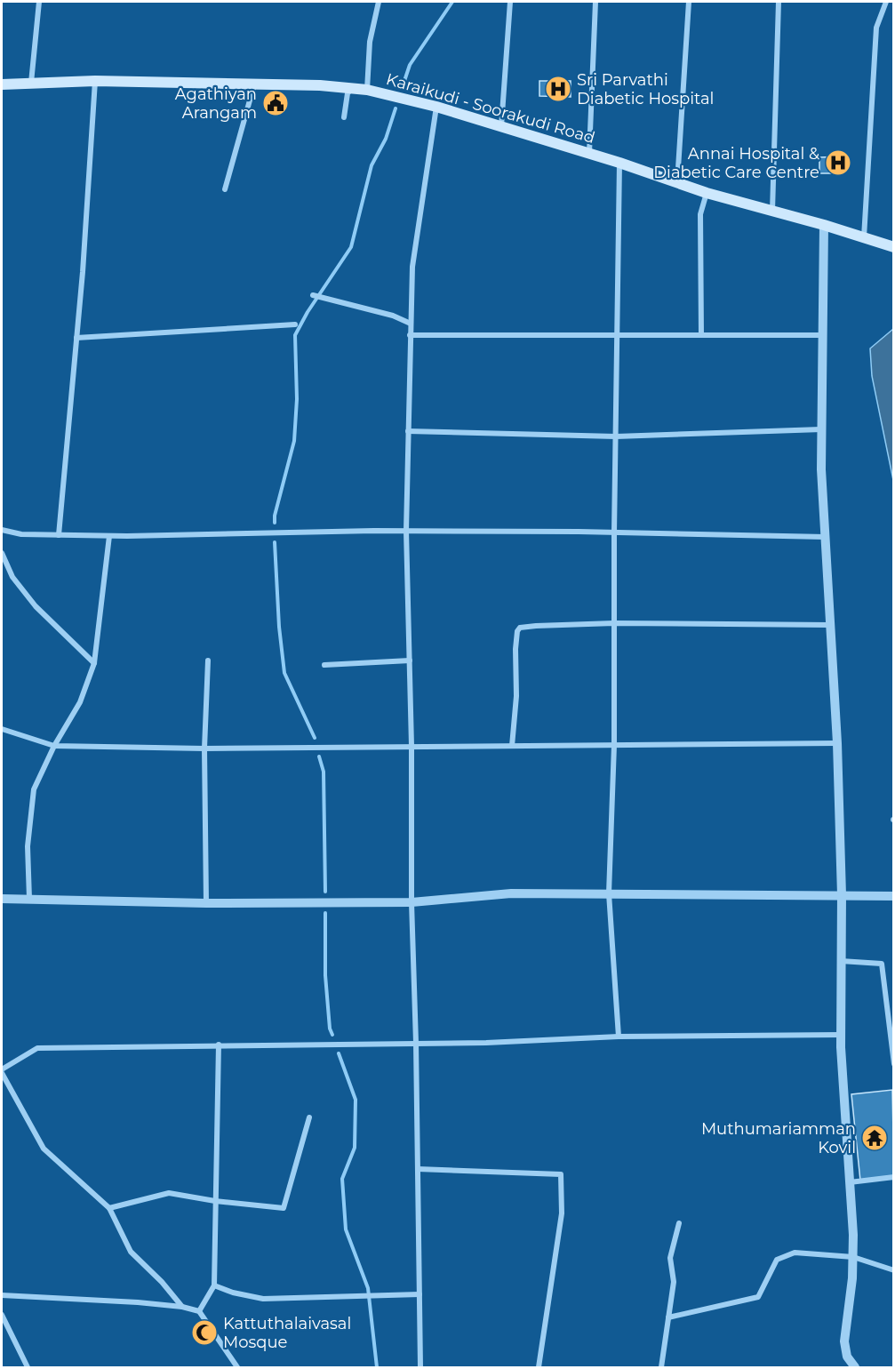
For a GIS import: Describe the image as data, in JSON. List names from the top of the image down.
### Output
{
  "streets": {
    "main road": ["Karaikudi - Soorakudi Road"]
  },
  "places": {
    "hospital": ["Sri Parvathi Diabetic Hospital", "Annai Hospital & Diabetic Care Centre"],
    "public building": ["Agathiyan Arangam"],
    "temple": ["Muthumariamman Kovil"],
    "mosque": ["Kattuthalaivasal Mosque"]
  }
}
